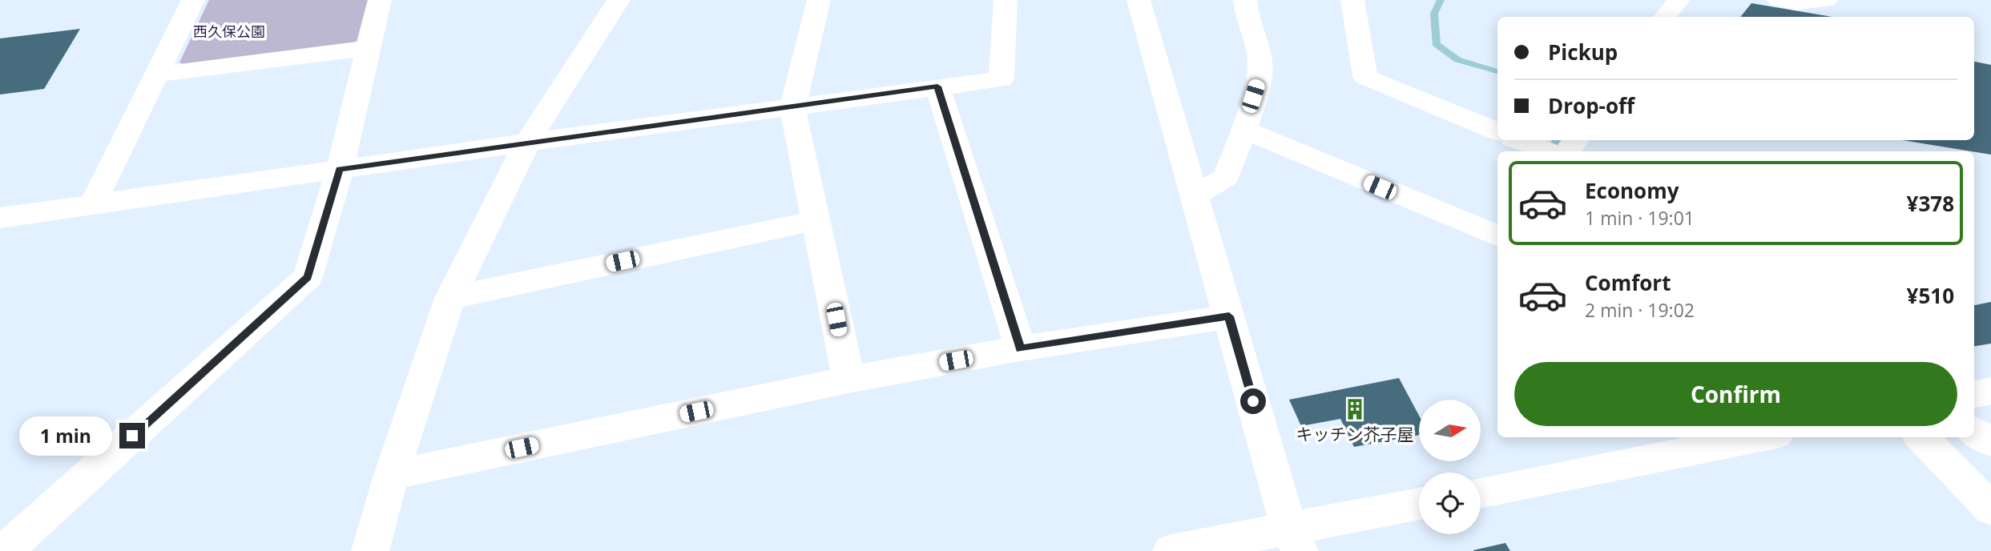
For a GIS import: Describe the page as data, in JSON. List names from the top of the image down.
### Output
{
  "parks": ["西久保公園"],
  "places": {
    "building": ["キッチン芥子屋"]
  },
  "north": "right",
  "page": {
    "banner": ["Pickup", "Drop-off"],
    "list": [
      {
        "name": "Economy",
        "note": "1 min · 19:01",
        "value": "¥378"
      },
      {
        "name": "Comfort",
        "note": "2 min · 19:02",
        "value": "¥510"
      }
    ],
    "buttons": "Confirm",
    "bubble": "1 min"
  }
}
